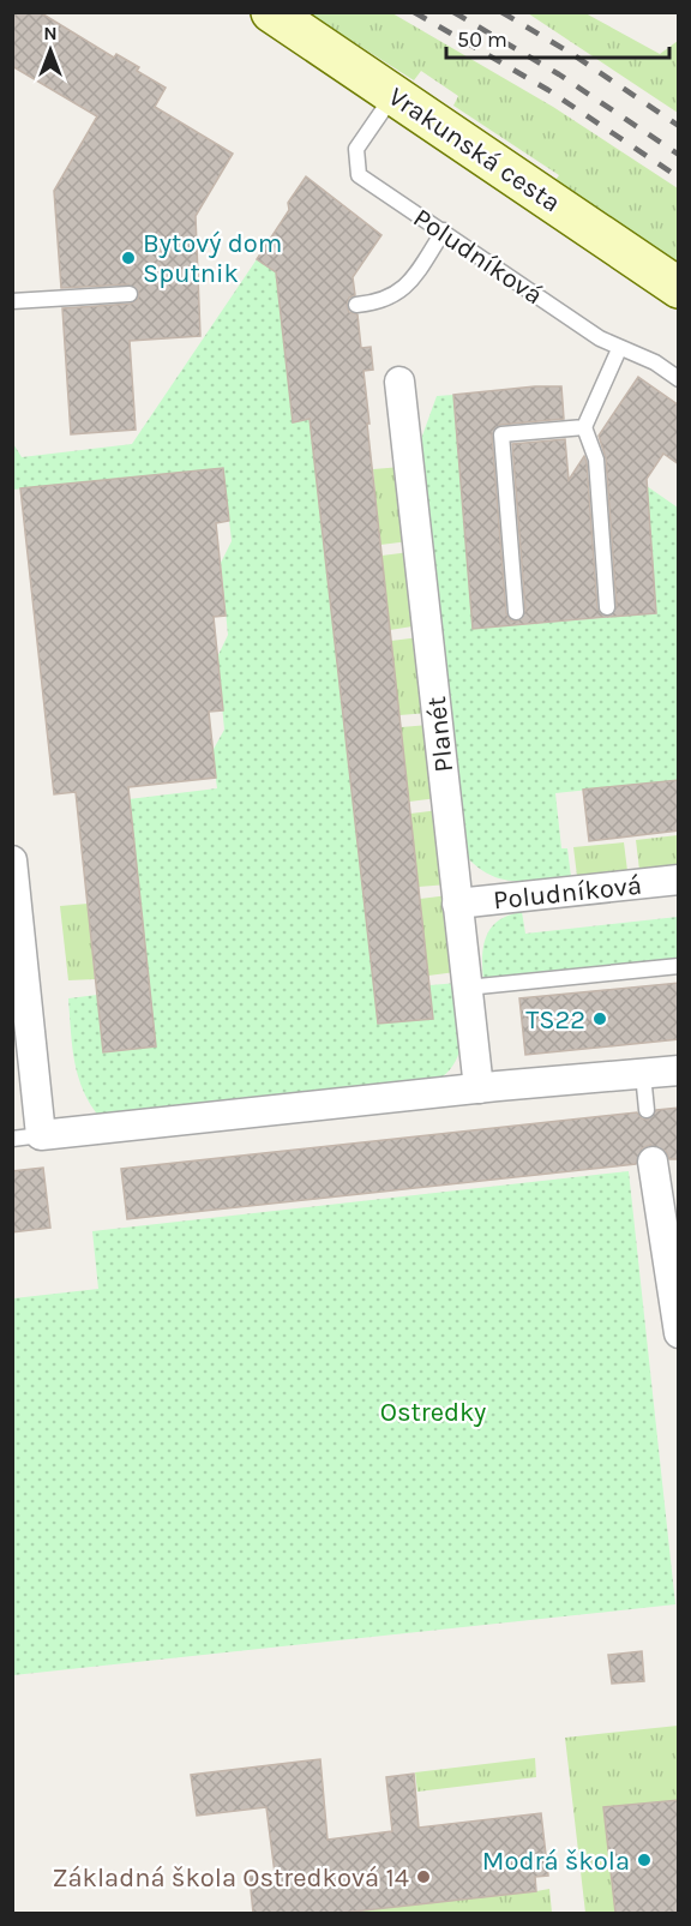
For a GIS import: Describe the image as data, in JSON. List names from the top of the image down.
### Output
{
  "streets": {
    "main road": ["Vrakunská cesta"],
    "street": ["Poludníková", "Planét"]
  },
  "crossings": [
    ["Vrakunská cesta", "Poludníková"],
    ["Poludníková", "Planét"]
  ],
  "parks": ["Ostredky"],
  "places": [
    "Bytový dom Sputnik",
    "TS22",
    "Modrá škola",
    "Základná škola Ostredková 14"
  ],
  "scale_bar": "50 m",
  "north": "top"
}
